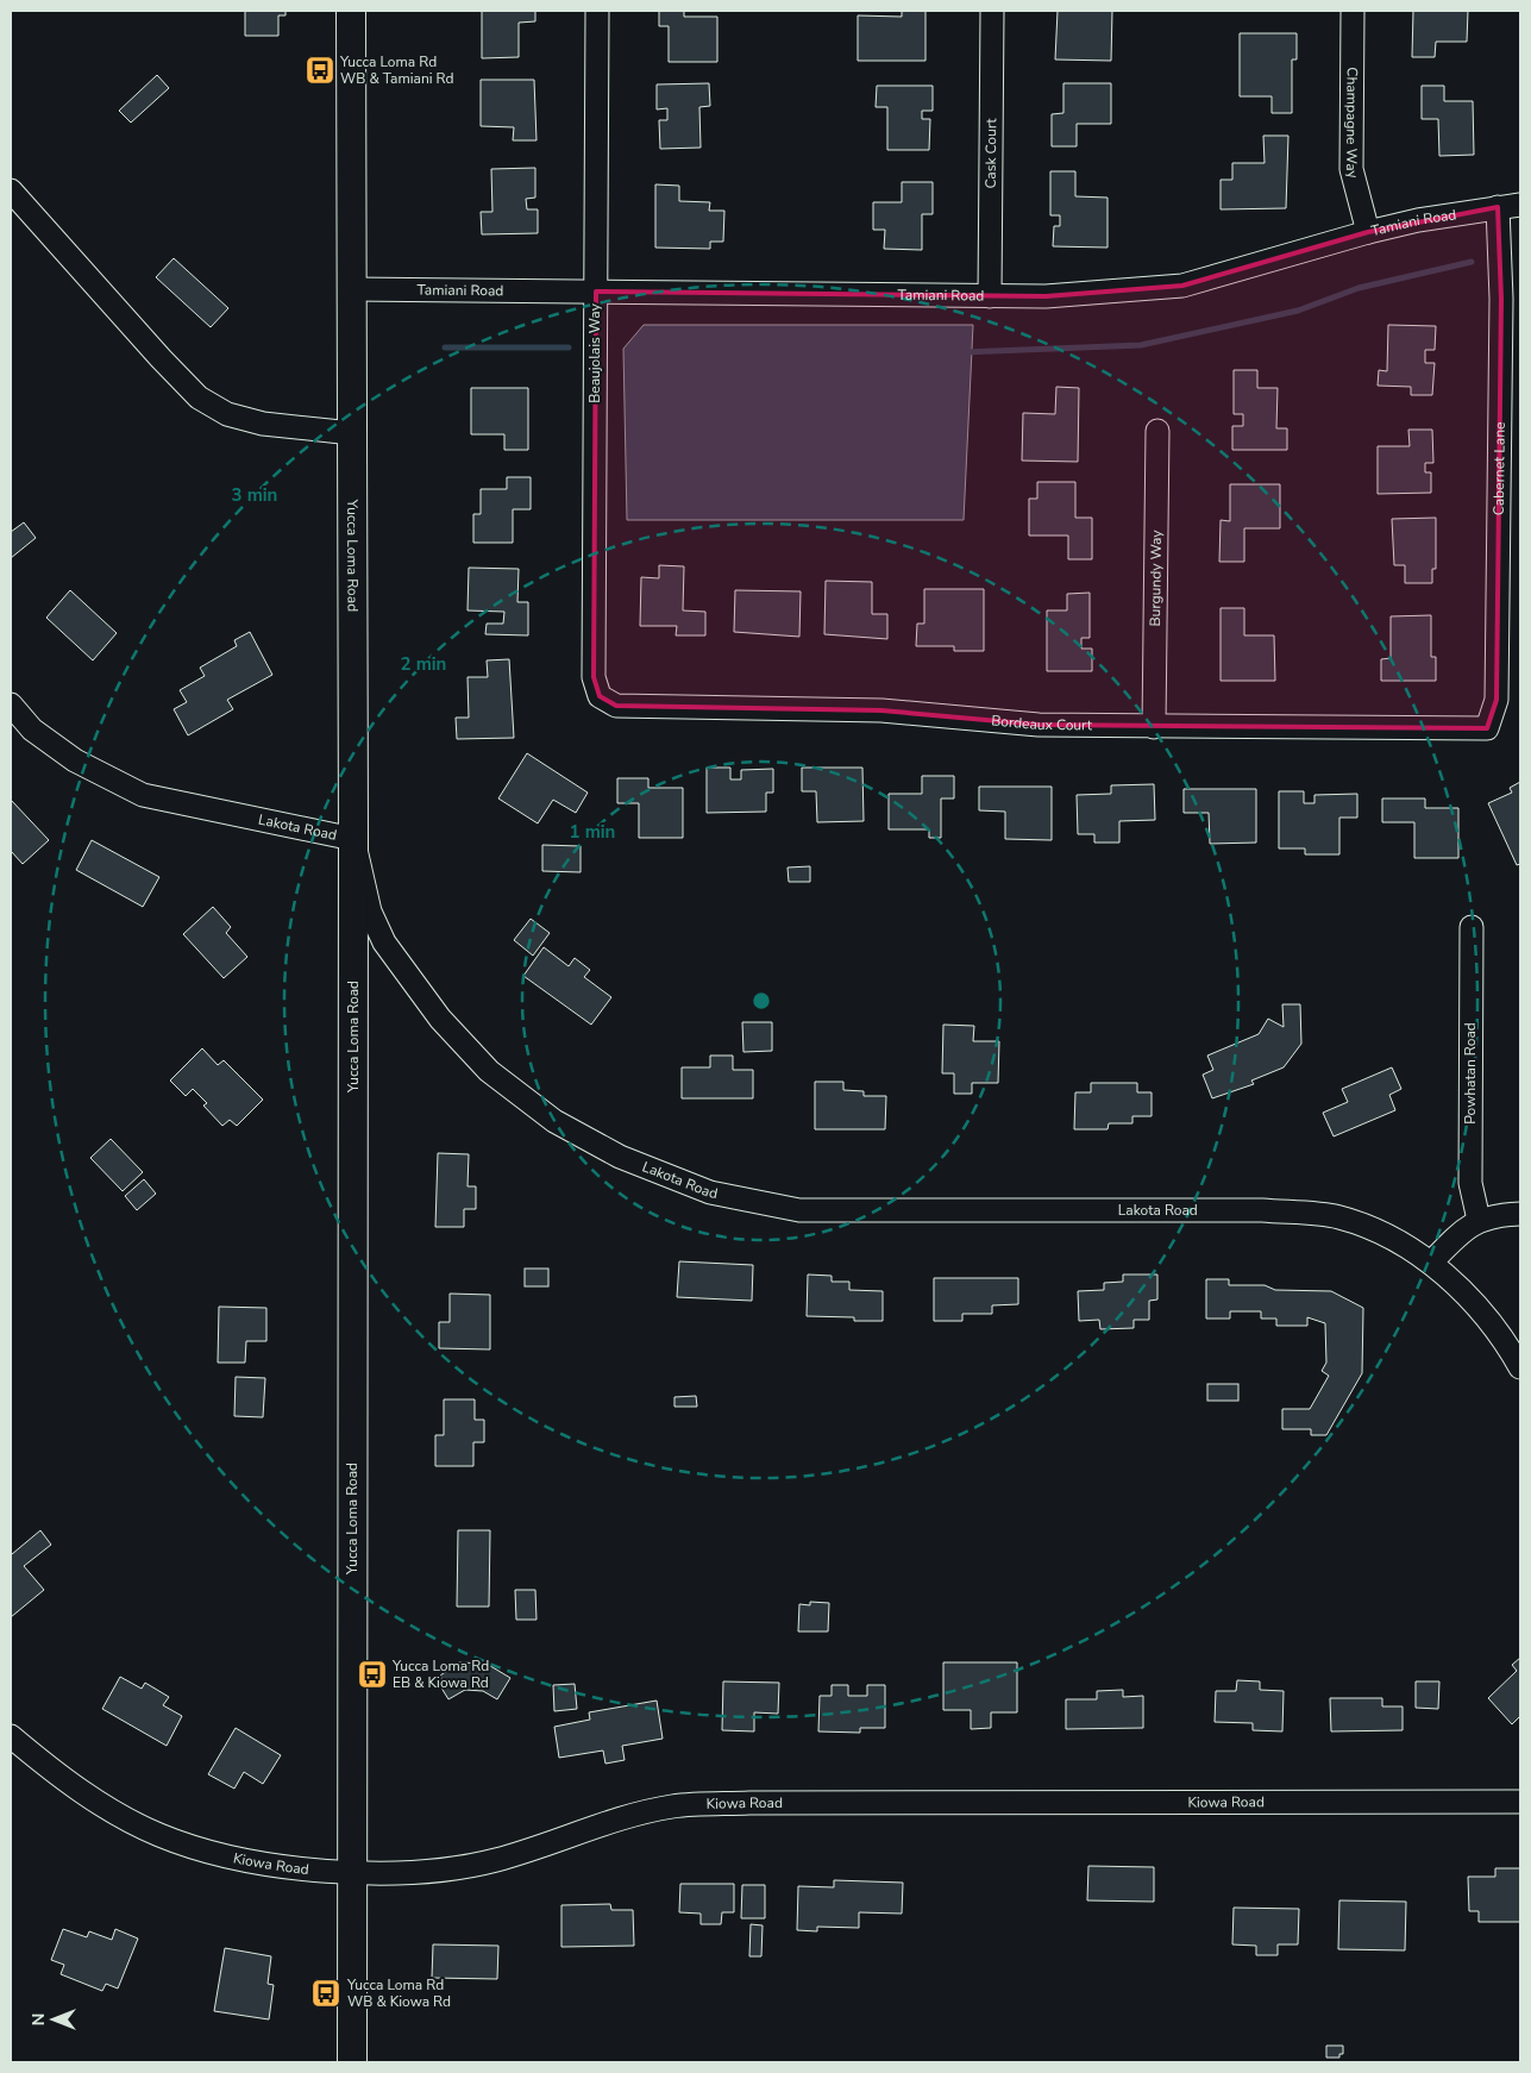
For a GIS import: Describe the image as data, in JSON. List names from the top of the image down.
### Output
{
  "streets": {
    "main road": ["Yucca Loma Road"],
    "street": [
      "Champagne Way",
      "Cask Court",
      "Tamiani Road",
      "Beaujolais Way",
      "Cabernet Lane",
      "Burgundy Way",
      "Bordeaux Court",
      "Lakota Road",
      "Powhatan Road",
      "Kiowa Road"
    ]
  },
  "crossings": [
    ["Champagne Way", "Tamiani Road"],
    ["Cask Court", "Tamiani Road"],
    ["Tamiani Road", "Beaujolais Way"],
    ["Tamiani Road", "Cabernet Lane"],
    ["Tamiani Road", "Yucca Loma Road"],
    ["Beaujolais Way", "Bordeaux Court"],
    ["Cabernet Lane", "Bordeaux Court"],
    ["Yucca Loma Road", "Lakota Road"],
    ["Yucca Loma Road", "Kiowa Road"],
    ["Burgundy Way", "Bordeaux Court"]
  ],
  "places": {
    "bus stop": ["Yucca Loma Rd WB & Tamiani Rd", "Yucca Loma Rd EB & Kiowa Rd", "Yucca Loma Rd WB & Kiowa Rd"]
  },
  "north": "left",
  "rings": ["3 min", "2 min", "1 min"]
}
